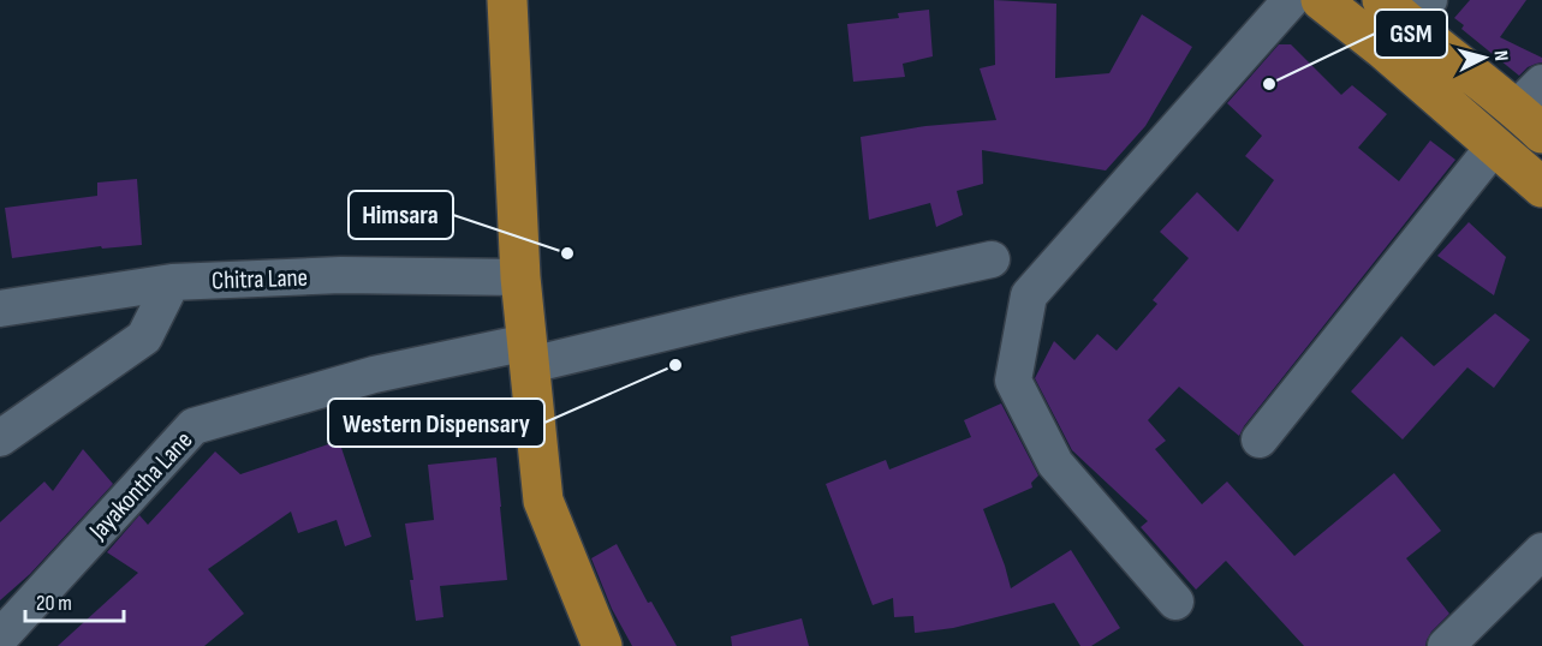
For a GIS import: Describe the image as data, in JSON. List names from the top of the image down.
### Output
{
  "streets": {
    "street": ["Chitra Lane", "Jayakontha Lane"]
  },
  "places": ["GSM", "Himsara", "Western Dispensary"],
  "scale_bar": "20 m",
  "north": "right"
}
